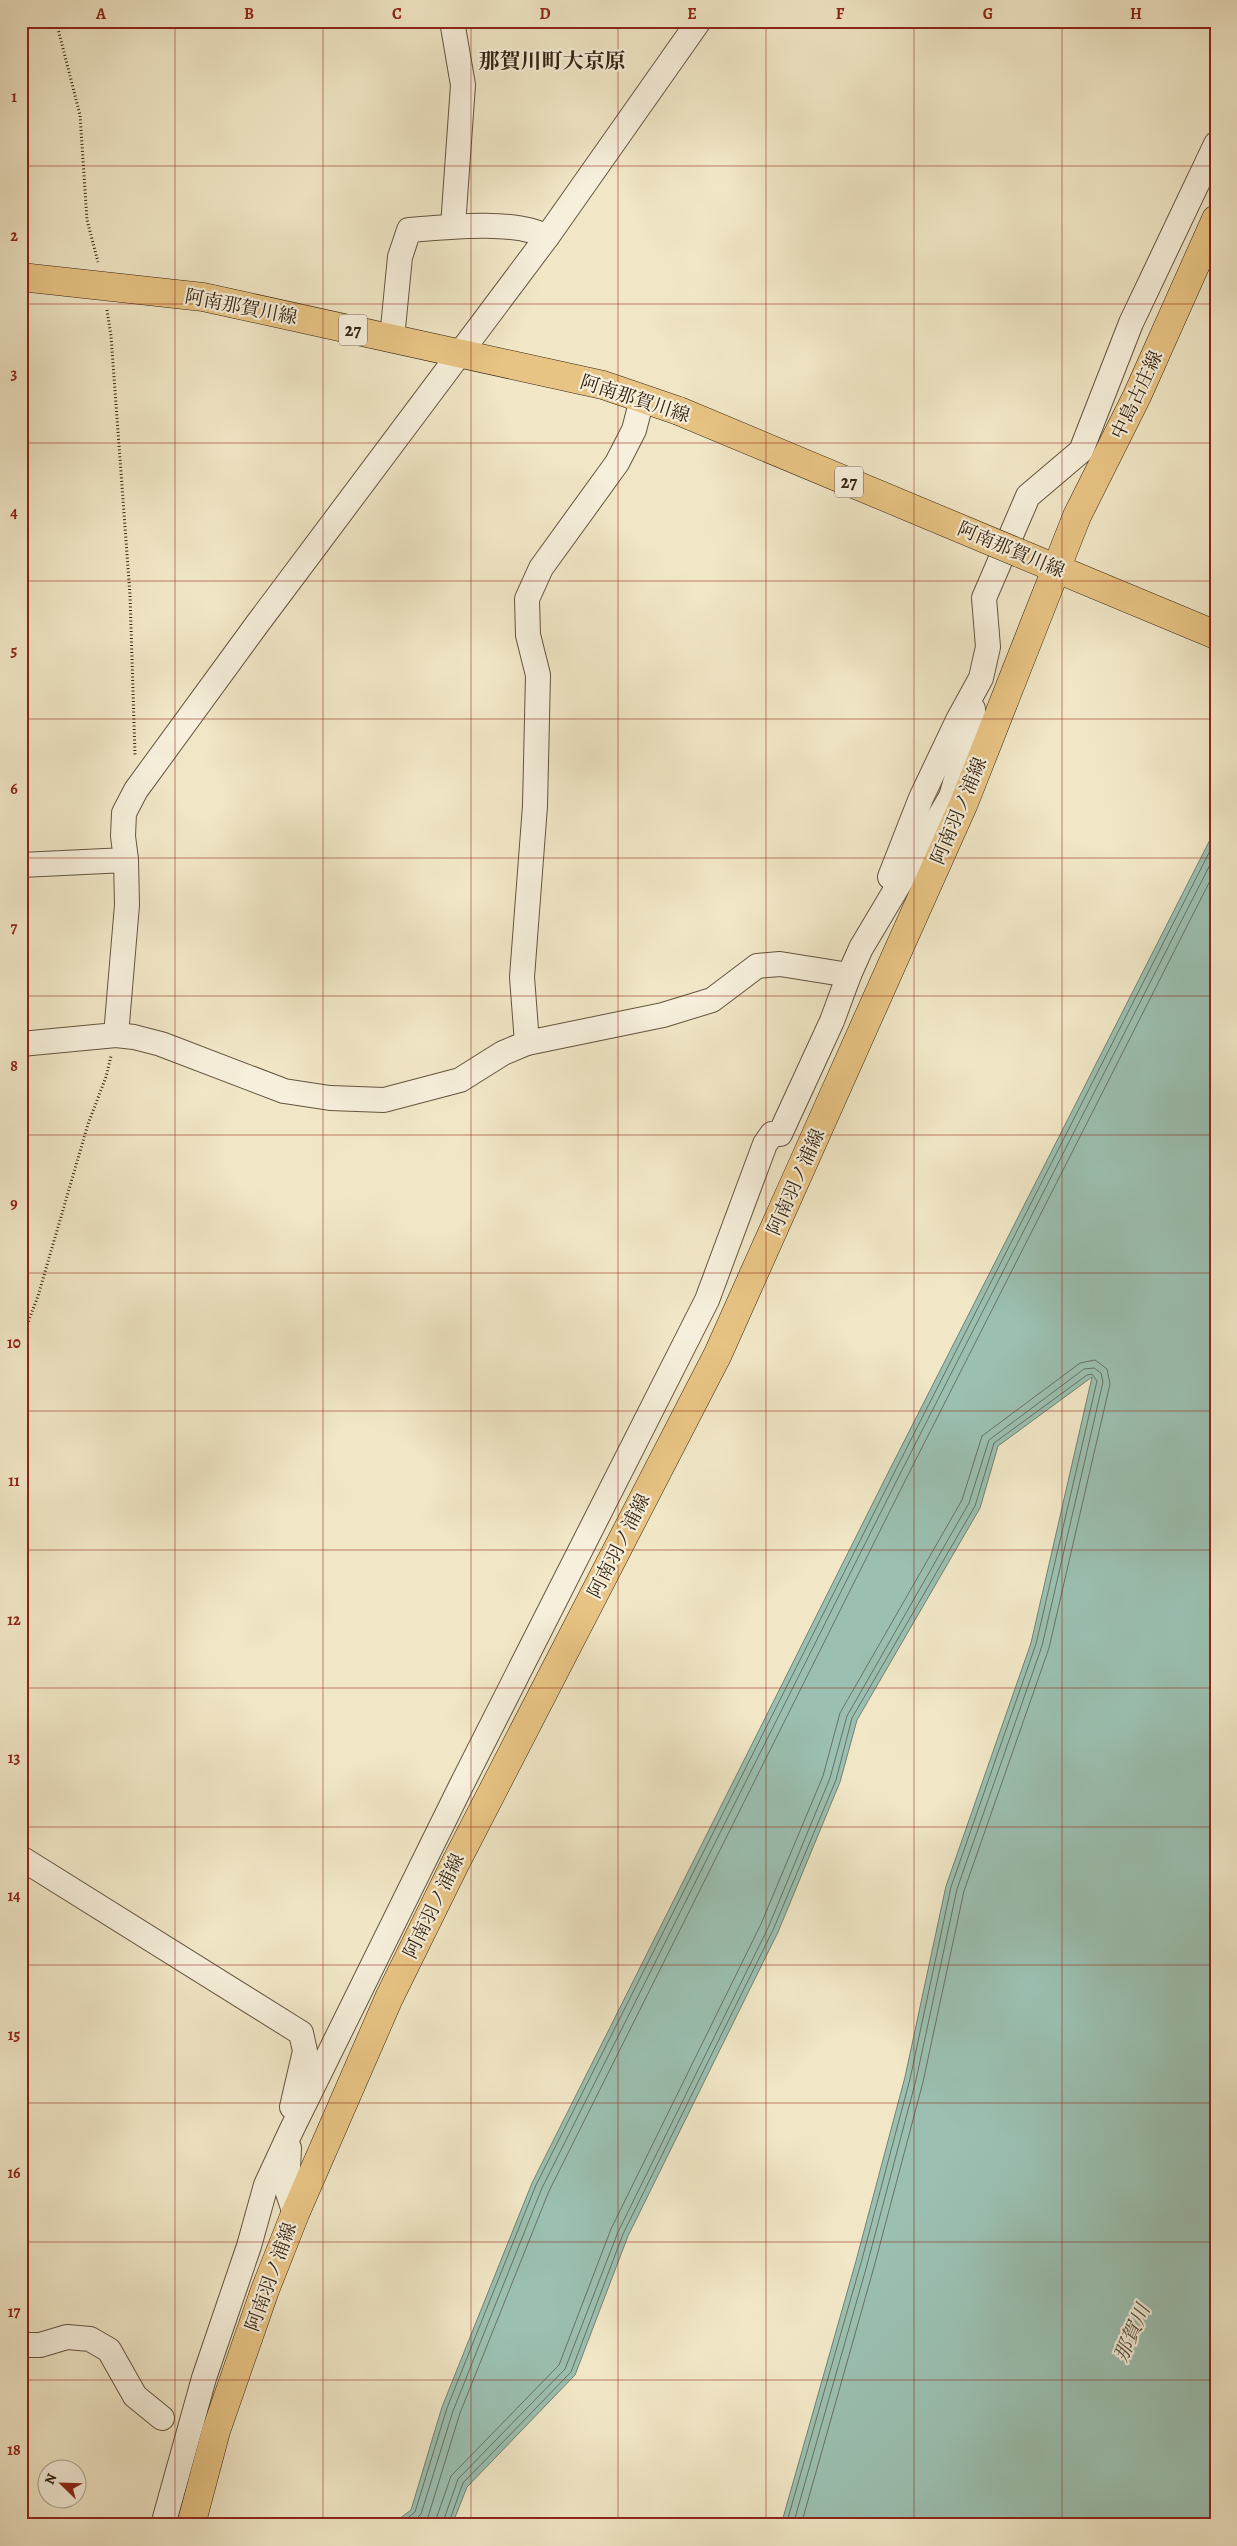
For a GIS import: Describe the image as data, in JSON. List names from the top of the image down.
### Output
{
  "streets": {
    "main road": [
      "阿南那賀川線",
      "27",
      "中島古庄線",
      "阿南羽ノ浦線"
    ]
  },
  "crossings": [
    ["阿南那賀川線", "中島古庄線"],
    ["阿南那賀川線", "阿南羽ノ浦線"],
    ["中島古庄線", "阿南羽ノ浦線"]
  ],
  "districts": ["那賀川町大京原"],
  "water": ["那賀川"],
  "north": "top left",
  "grid": {
    "columns": [
      "A",
      "B",
      "C",
      "D",
      "E",
      "F",
      "G",
      "H"
    ],
    "rows": [
      "1",
      "2",
      "3",
      "4",
      "5",
      "6",
      "7",
      "8",
      "9",
      "10",
      "11",
      "12",
      "13",
      "14",
      "15",
      "16",
      "17",
      "18"
    ]
  }
}
